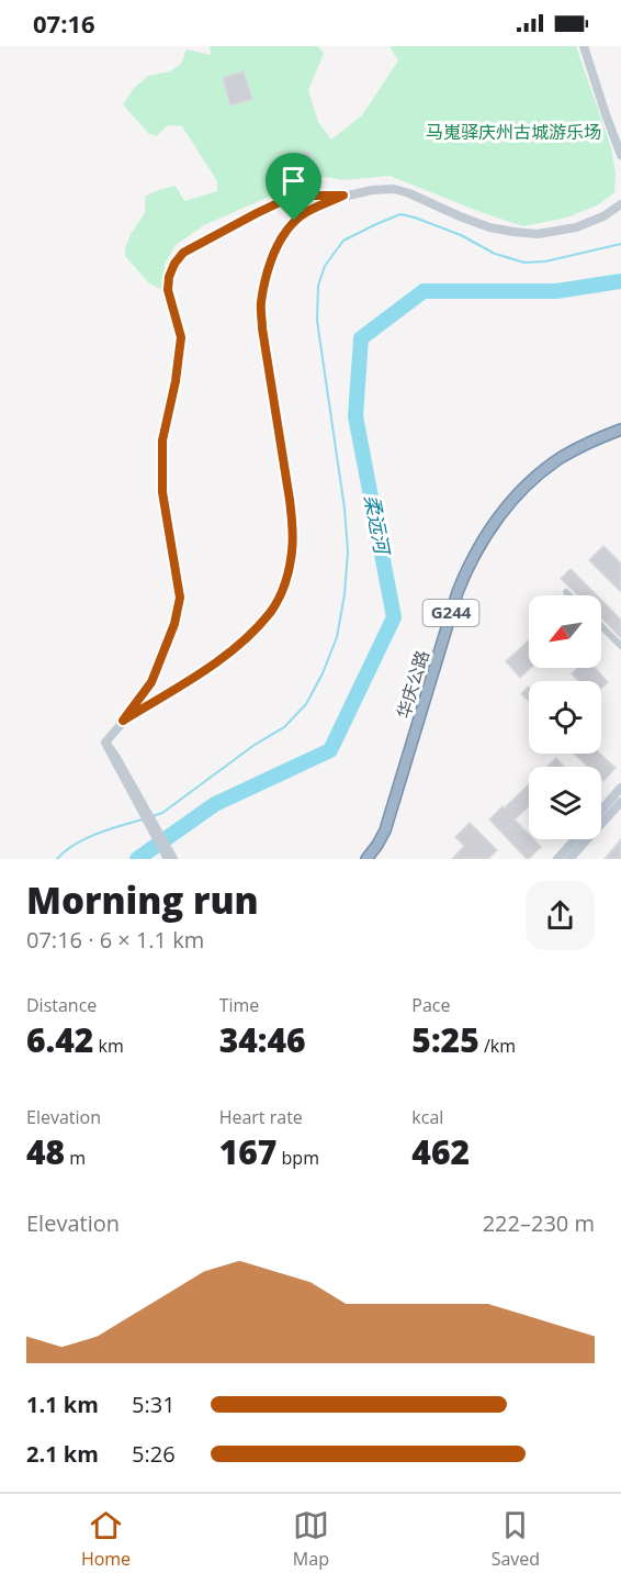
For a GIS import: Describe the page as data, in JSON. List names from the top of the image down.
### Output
{
  "streets": {
    "highway": ["G244", "华庆公路"]
  },
  "water": ["柔远河"],
  "parks": ["马嵬驿庆州古城游乐场"],
  "north": "bottom left",
  "page": {
    "status": "07:16",
    "heading": ["Morning run", "07:16 · 6 × 1.1 km"],
    "stats": [
      ["Distance", "6.42 km"],
      ["Time", "34:46"],
      ["Pace", "5:25 /km"],
      ["Elevation", "48 m"],
      ["Heart rate", "167 bpm"],
      ["kcal", "462"]
    ],
    "chart": ["Elevation", "222–230 m"],
    "list": [
      {
        "name": "1.1 km",
        "note": "5:31"
      },
      {
        "name": "2.1 km",
        "note": "5:26"
      }
    ],
    "tabs": ["Home", "Map", "Saved"]
  }
}
